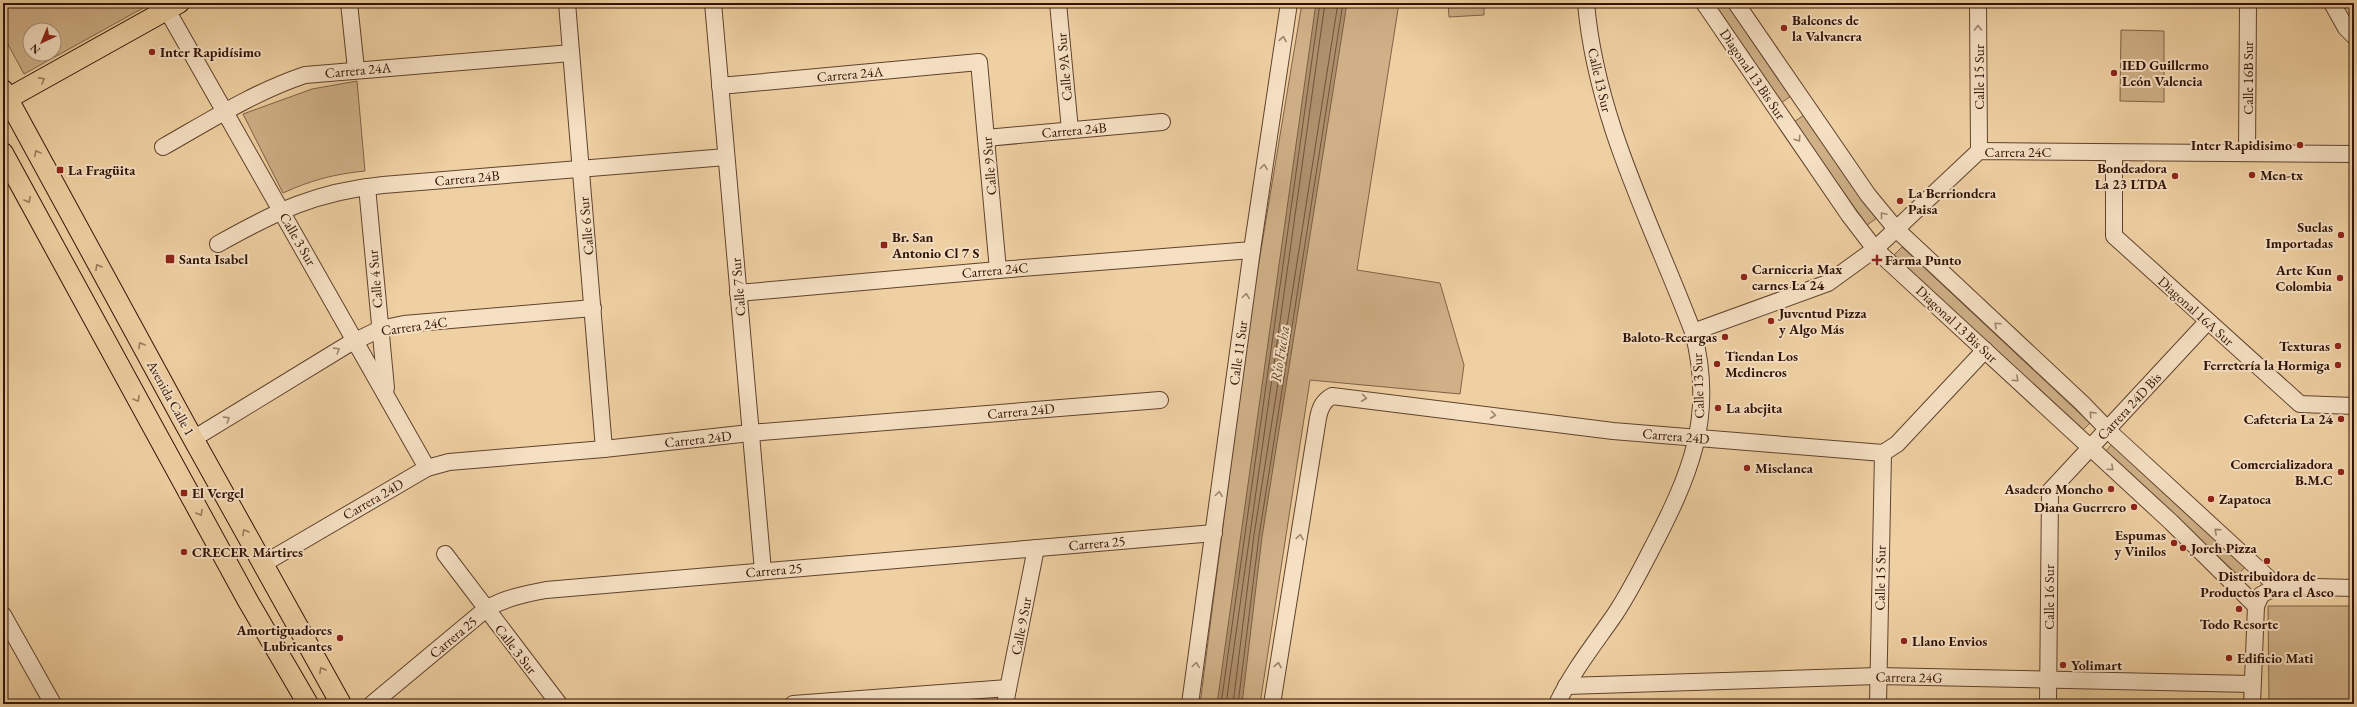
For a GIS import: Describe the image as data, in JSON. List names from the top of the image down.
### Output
{
  "streets": {
    "main road": ["Avenida Calle 1"],
    "street": [
      "Calle 9A Sur",
      "Carrera 24A",
      "Diagonal 13 Bis Sur",
      "Calle 15 Sur",
      "Calle 16B Sur",
      "Calle 13 Sur",
      "Carrera 24B",
      "Carrera 24C",
      "Calle 9 Sur",
      "Calle 6 Sur",
      "Calle 3 Sur",
      "Calle 4 Sur",
      "Calle 7 Sur",
      "Diagonal 16A Sur",
      "Calle 11 Sur",
      "Carrera 24D Bis",
      "Carrera 24D",
      "Carrera 25",
      "Calle 16 Sur",
      "Carrera 24G"
    ]
  },
  "crossings": [
    ["Calle 9A Sur", "Carrera 24B"],
    ["Carrera 24A", "Calle 9 Sur"],
    ["Carrera 24A", "Calle 6 Sur"],
    ["Carrera 24A", "Calle 3 Sur"],
    ["Carrera 24A", "Calle 7 Sur"],
    ["Diagonal 13 Bis Sur", "Carrera 24C"],
    ["Diagonal 13 Bis Sur", "Carrera 24D Bis"],
    ["Calle 15 Sur", "Carrera 24C"],
    ["Calle 15 Sur", "Carrera 24D"],
    ["Calle 15 Sur", "Carrera 24G"],
    ["Calle 16B Sur", "Carrera 24C"],
    ["Calle 13 Sur", "Carrera 24C"],
    ["Calle 13 Sur", "Carrera 24D"],
    ["Calle 13 Sur", "Carrera 24G"],
    ["Carrera 24B", "Calle 9 Sur"],
    ["Carrera 24B", "Calle 6 Sur"],
    ["Carrera 24B", "Calle 3 Sur"],
    ["Carrera 24B", "Calle 4 Sur"],
    ["Carrera 24B", "Calle 7 Sur"],
    ["Carrera 24C", "Calle 9 Sur"],
    ["Carrera 24C", "Calle 6 Sur"],
    ["Carrera 24C", "Calle 3 Sur"],
    ["Carrera 24C", "Calle 4 Sur"],
    ["Carrera 24C", "Calle 7 Sur"],
    ["Carrera 24C", "Diagonal 16A Sur"],
    ["Carrera 24C", "Calle 11 Sur"],
    ["Carrera 24C", "Avenida Calle 1"],
    ["Calle 9 Sur", "Carrera 25"],
    ["Calle 6 Sur", "Carrera 24D"],
    ["Calle 3 Sur", "Calle 4 Sur"],
    ["Calle 3 Sur", "Carrera 24D"],
    ["Calle 3 Sur", "Carrera 25"],
    ["Calle 7 Sur", "Carrera 24D"],
    ["Calle 7 Sur", "Carrera 25"],
    ["Diagonal 16A Sur", "Carrera 24D Bis"],
    ["Calle 11 Sur", "Carrera 25"],
    ["Avenida Calle 1", "Carrera 24D"],
    ["Carrera 24D Bis", "Calle 16 Sur"],
    ["Calle 16 Sur", "Carrera 24G"]
  ],
  "one_way": ["Calle 15 Sur", "Calle 11 Sur"],
  "water": ["Río Fucha"],
  "places": {
    "other": [
      "Balcones de la Valvanera",
      "Inter Rapidísimo",
      "IED Guillermo León Valencia",
      "Inter Rapidisimo",
      "Men-tx",
      "Bondeadora La 23 LTDA",
      "La Berriondera Paisa",
      "Suelas Importadas",
      "Carniceria Max carnes La 24",
      "Arte Kun Colombia",
      "Juventud Pizza y Algo Más",
      "Baloto-Recargas",
      "Texturas",
      "Tiendan Los Medineros",
      "Ferretería la Hormiga",
      "La abejita",
      "Cafeteria La 24",
      "Miselanea",
      "Comercializadora B.M.C",
      "Asadero Moncho",
      "Zapatoca",
      "Diana Guerrero",
      "Espumas y Vinilos",
      "Joreh Pizza",
      "CRECER Mártires",
      "Distribuidora de Productos Para el Aseo",
      "Todo Resorte",
      "Amortiguadores Lubricantes",
      "Llano Envios",
      "Edificio Mati",
      "Yolimart"
    ],
    "transit": [
      "La Fragüita",
      "Br. San Antonio Cl 7 S",
      "Santa Isabel",
      "El Vergel"
    ],
    "health": ["Farma Punto"]
  },
  "north": "bottom left"
}
